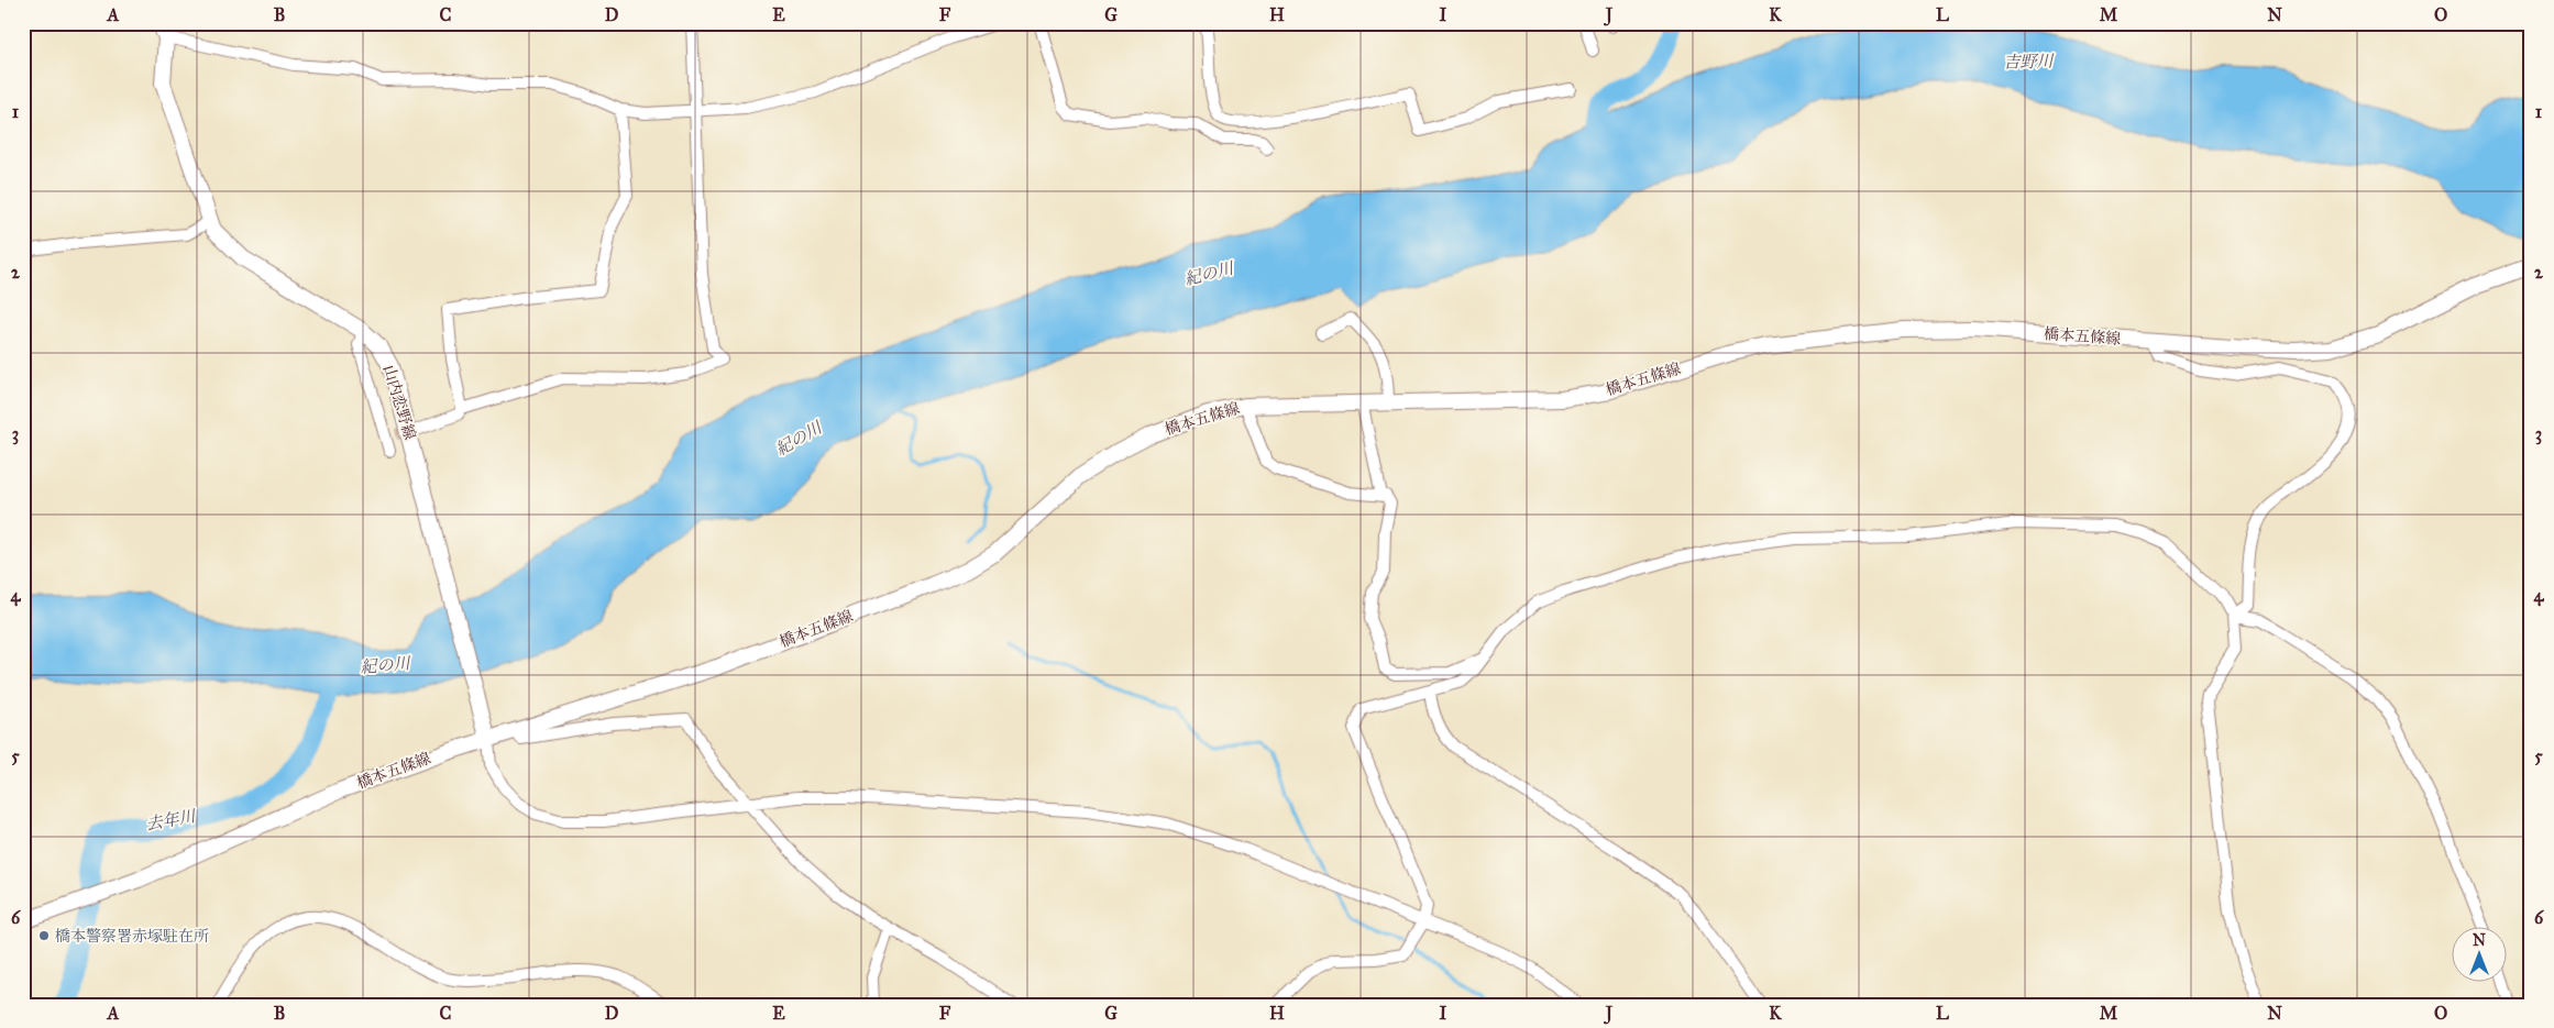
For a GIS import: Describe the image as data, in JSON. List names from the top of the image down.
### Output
{
  "streets": {
    "main road": ["橋本五條線", "山内恋野線"]
  },
  "crossings": [
    ["橋本五條線", "山内恋野線"]
  ],
  "water": ["吉野川", "紀の川", "去年川"],
  "places": ["橋本警察署赤塚駐在所"],
  "north": "top",
  "grid": {
    "columns": [
      "A",
      "B",
      "C",
      "D",
      "E",
      "F",
      "G",
      "H",
      "I",
      "J",
      "K",
      "L",
      "M",
      "N",
      "O"
    ],
    "rows": [
      "1",
      "2",
      "3",
      "4",
      "5",
      "6"
    ]
  }
}
